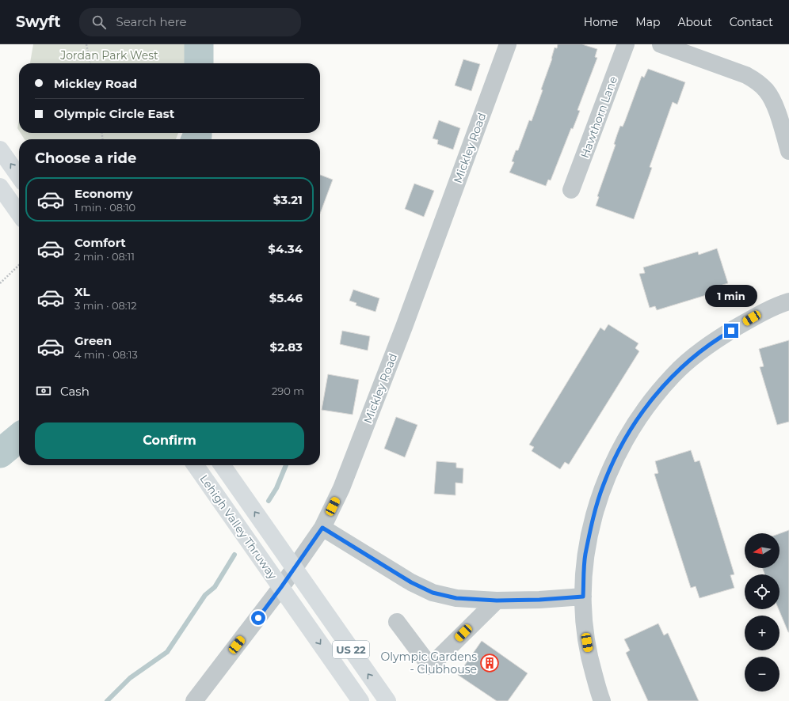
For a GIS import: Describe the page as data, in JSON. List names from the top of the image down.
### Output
{
  "streets": {
    "highway": ["Lehigh Valley Thruway", "US 22"],
    "street": ["Hawthorn Lane", "Mickley Road"]
  },
  "parks": ["Jordan Park West"],
  "places": {
    "building": ["Olympic Gardens - Clubhouse"]
  },
  "north": "left",
  "page": {
    "header": "Swyft",
    "search": "Search here",
    "nav": [
      "Home",
      "Map",
      "About",
      "Contact"
    ],
    "banner": ["Mickley Road", "Olympic Circle East"],
    "heading": "Choose a ride",
    "list": [
      {
        "name": "Economy",
        "note": "1 min · 08:10",
        "value": "$3.21"
      },
      {
        "name": "Comfort",
        "note": "2 min · 08:11",
        "value": "$4.34"
      },
      {
        "name": "XL",
        "note": "3 min · 08:12",
        "value": "$5.46"
      },
      {
        "name": "Green",
        "note": "4 min · 08:13",
        "value": "$2.83"
      }
    ],
    "bubble": "1 min",
    "pay": ["Cash", "290 m"],
    "buttons": "Confirm",
    "map_buttons": ["+", "−"]
  }
}
